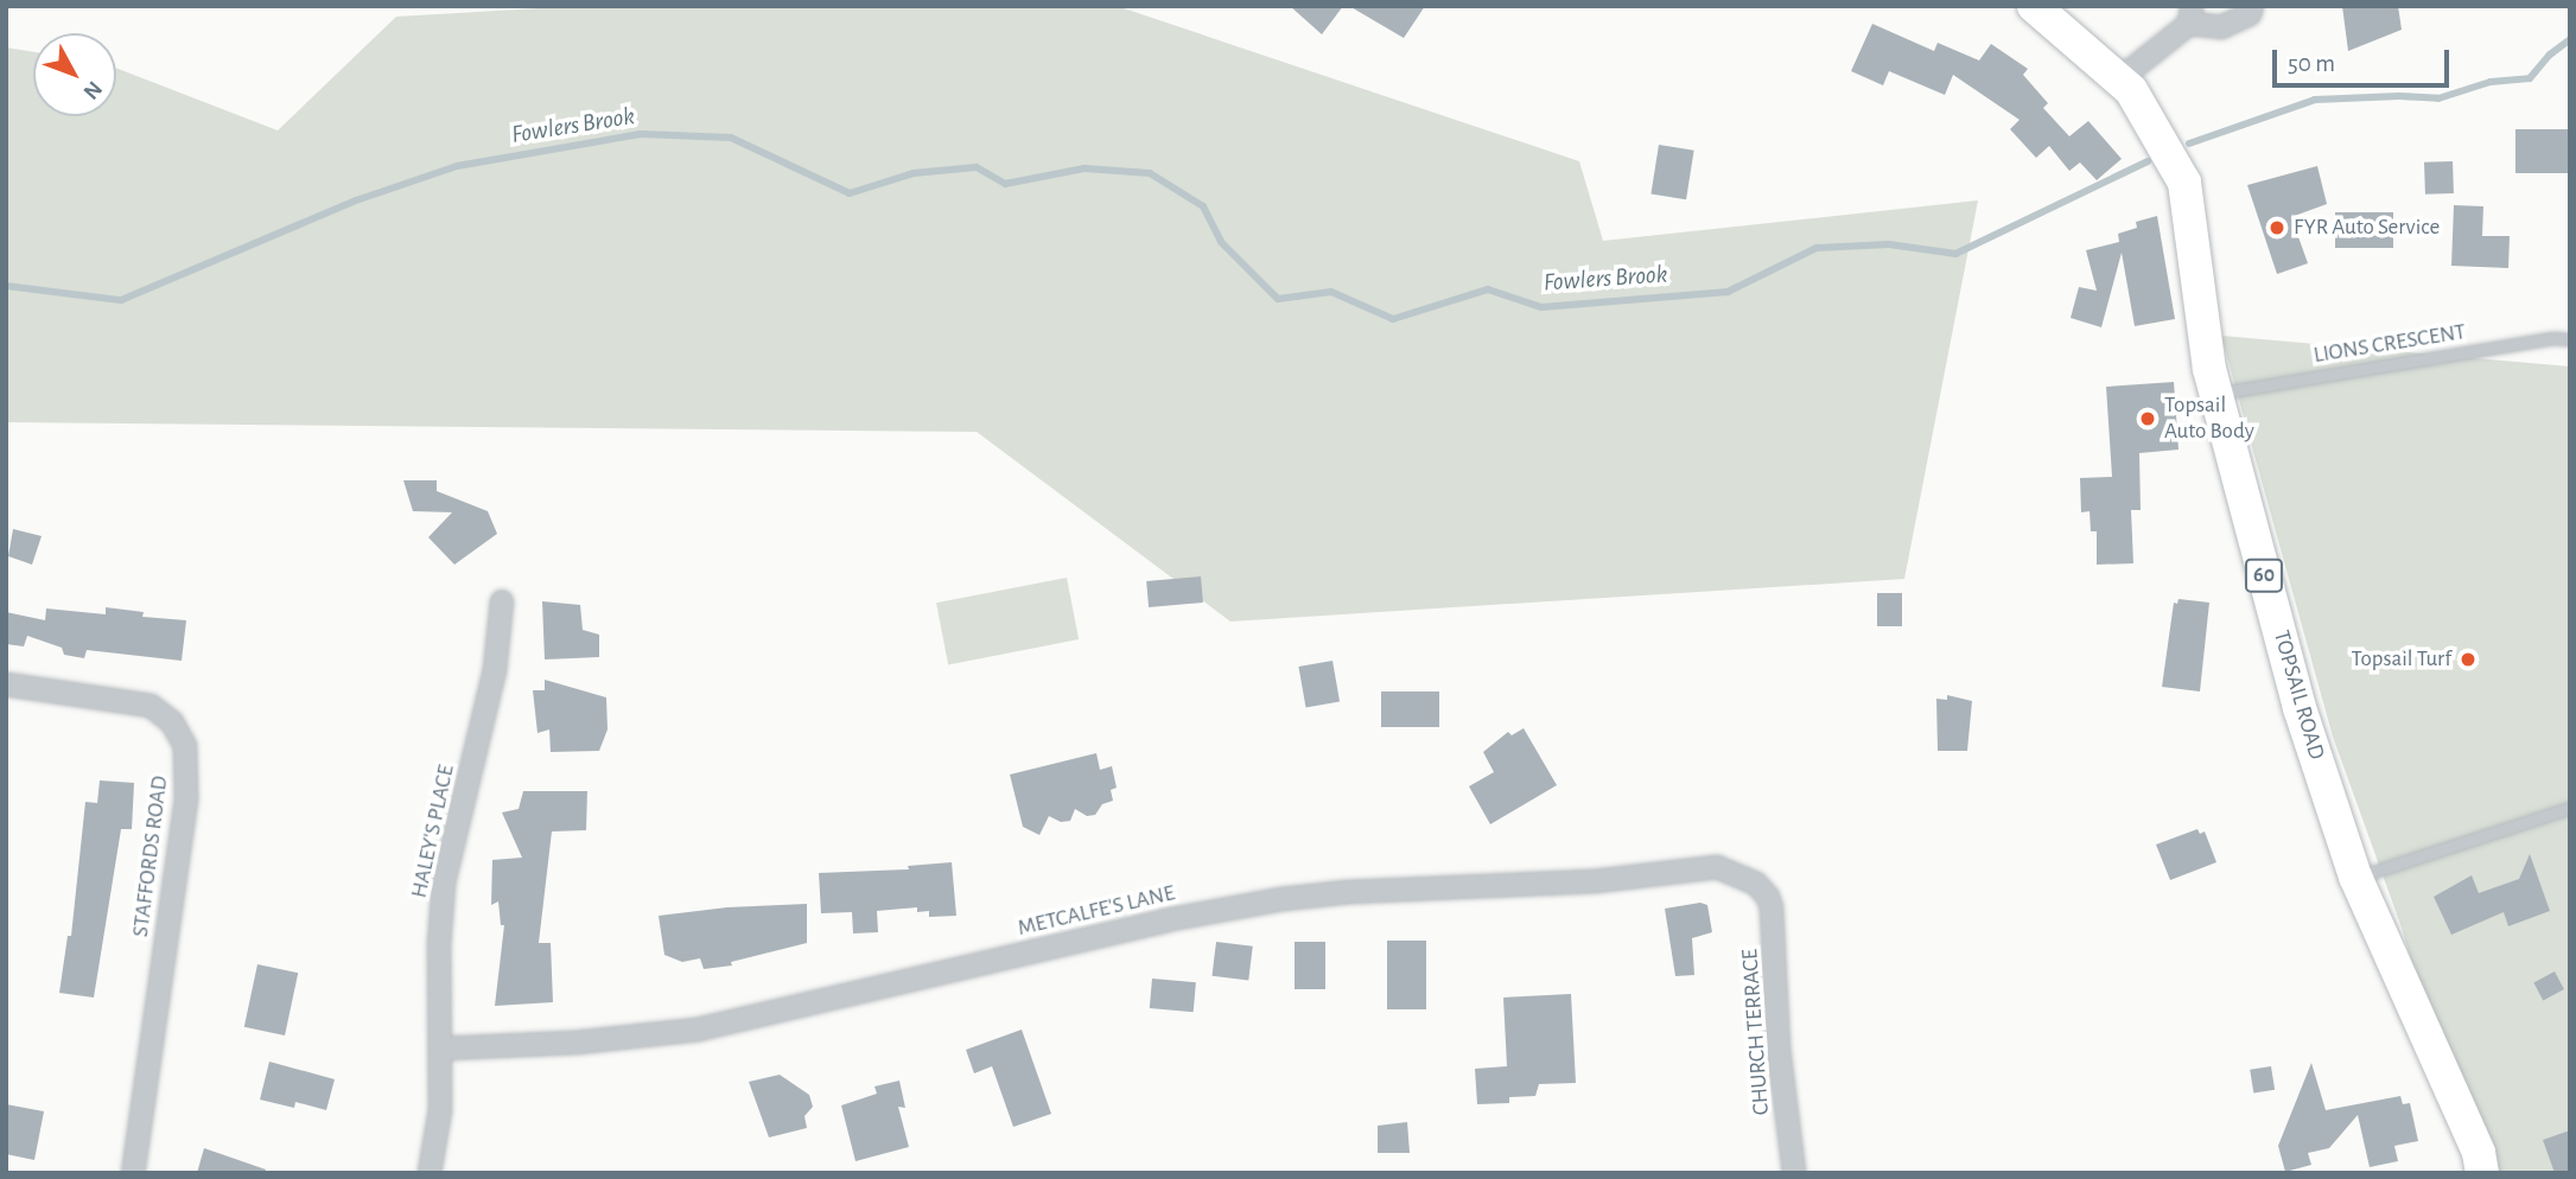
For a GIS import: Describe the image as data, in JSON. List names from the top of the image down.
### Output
{
  "streets": {
    "main road": ["60", "TOPSAIL ROAD"],
    "street": [
      "HALEY'S PLACE",
      "STAFFORDS ROAD",
      "METCALFE'S LANE",
      "CHURCH TERRACE"
    ],
    "lane": ["LIONS CRESCENT"]
  },
  "crossings": [
    ["LIONS CRESCENT", "TOPSAIL ROAD"],
    ["HALEY'S PLACE", "METCALFE'S LANE"],
    ["METCALFE'S LANE", "CHURCH TERRACE"]
  ],
  "water": ["Fowlers Brook"],
  "places": ["FYR Auto Service", "Topsail Auto Body", "Topsail Turf"],
  "scale_bar": "50 m",
  "north": "bottom right"
}
